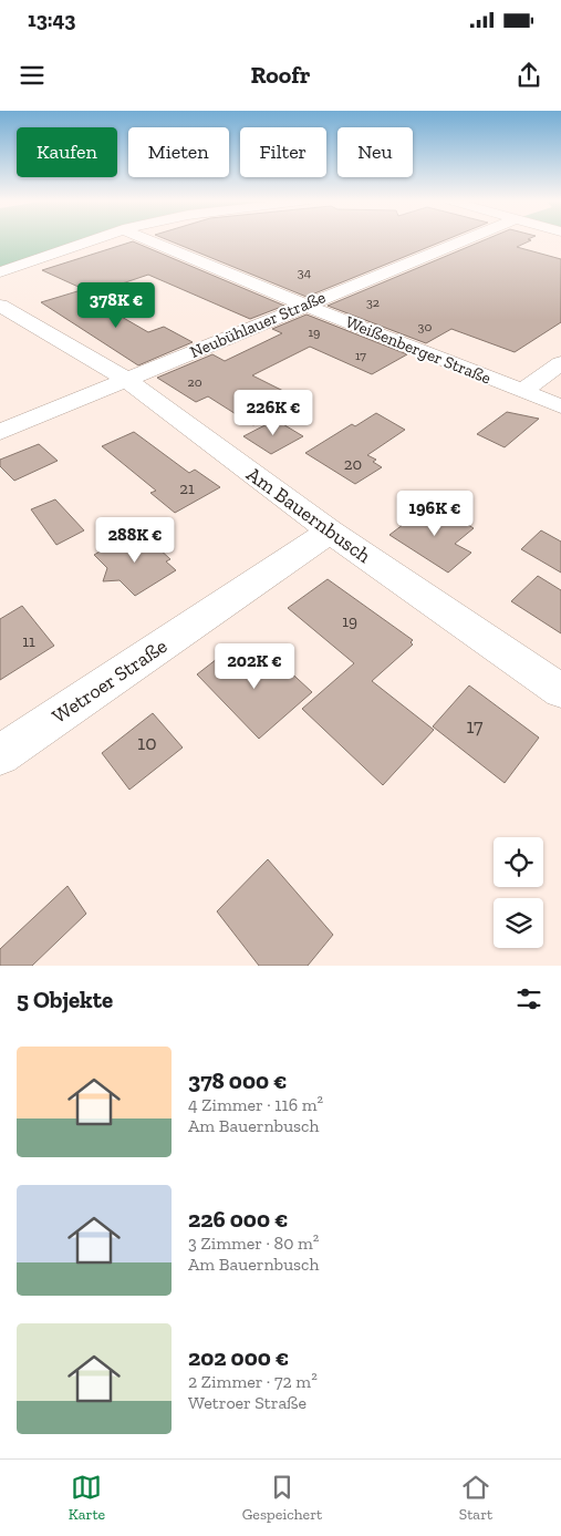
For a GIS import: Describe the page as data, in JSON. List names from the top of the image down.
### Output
{
  "streets": {
    "street": [
      "Neubühlauer Straße",
      "Weißenberger Straße",
      "Am Bauernbusch",
      "Wetroer Straße"
    ]
  },
  "crossings": [
    ["Neubühlauer Straße", "Weißenberger Straße"],
    ["Neubühlauer Straße", "Am Bauernbusch"],
    ["Am Bauernbusch", "Wetroer Straße"]
  ],
  "house_numbers": [
    "34",
    "32",
    "30",
    "19",
    "17",
    "20",
    "20",
    "21",
    "19",
    "11",
    "17",
    "10"
  ],
  "page": {
    "status": "13:43",
    "header": "Roofr",
    "chip": [
      "Kaufen",
      "Mieten",
      "Filter",
      "Neu"
    ],
    "price": [
      "378K €",
      "226K €",
      "196K €",
      "288K €",
      "202K €"
    ],
    "heading": "5 Objekte",
    "list": [
      {
        "name": "378 000 €",
        "note": "4 Zimmer · 116 m² · Am Bauernbusch"
      },
      {
        "name": "226 000 €",
        "note": "3 Zimmer · 80 m² · Am Bauernbusch"
      },
      {
        "name": "202 000 €",
        "note": "2 Zimmer · 72 m² · Wetroer Straße"
      }
    ],
    "tabs": ["Karte", "Gespeichert", "Start"]
  }
}
